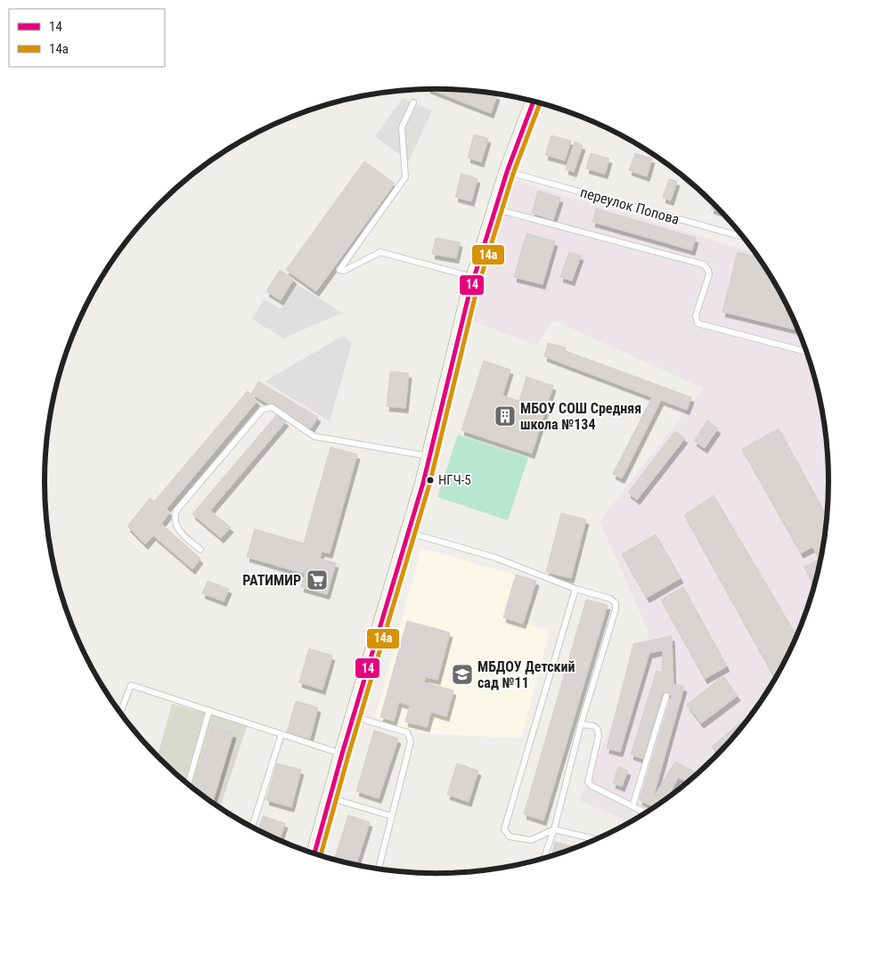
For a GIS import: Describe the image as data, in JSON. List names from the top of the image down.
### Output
{
  "streets": {
    "lane": ["переулок Попова"]
  },
  "places": {
    "building": ["МБОУ СОШ Средняя школа №134"],
    "other": ["НГЧ-5"],
    "supermarket": ["РАТИМИР"],
    "school or university": ["МБДОУ Детский сад №11"]
  },
  "lines": ["transit line 14", "transit line 14а"],
  "legend": ["14", "14а"]
}
